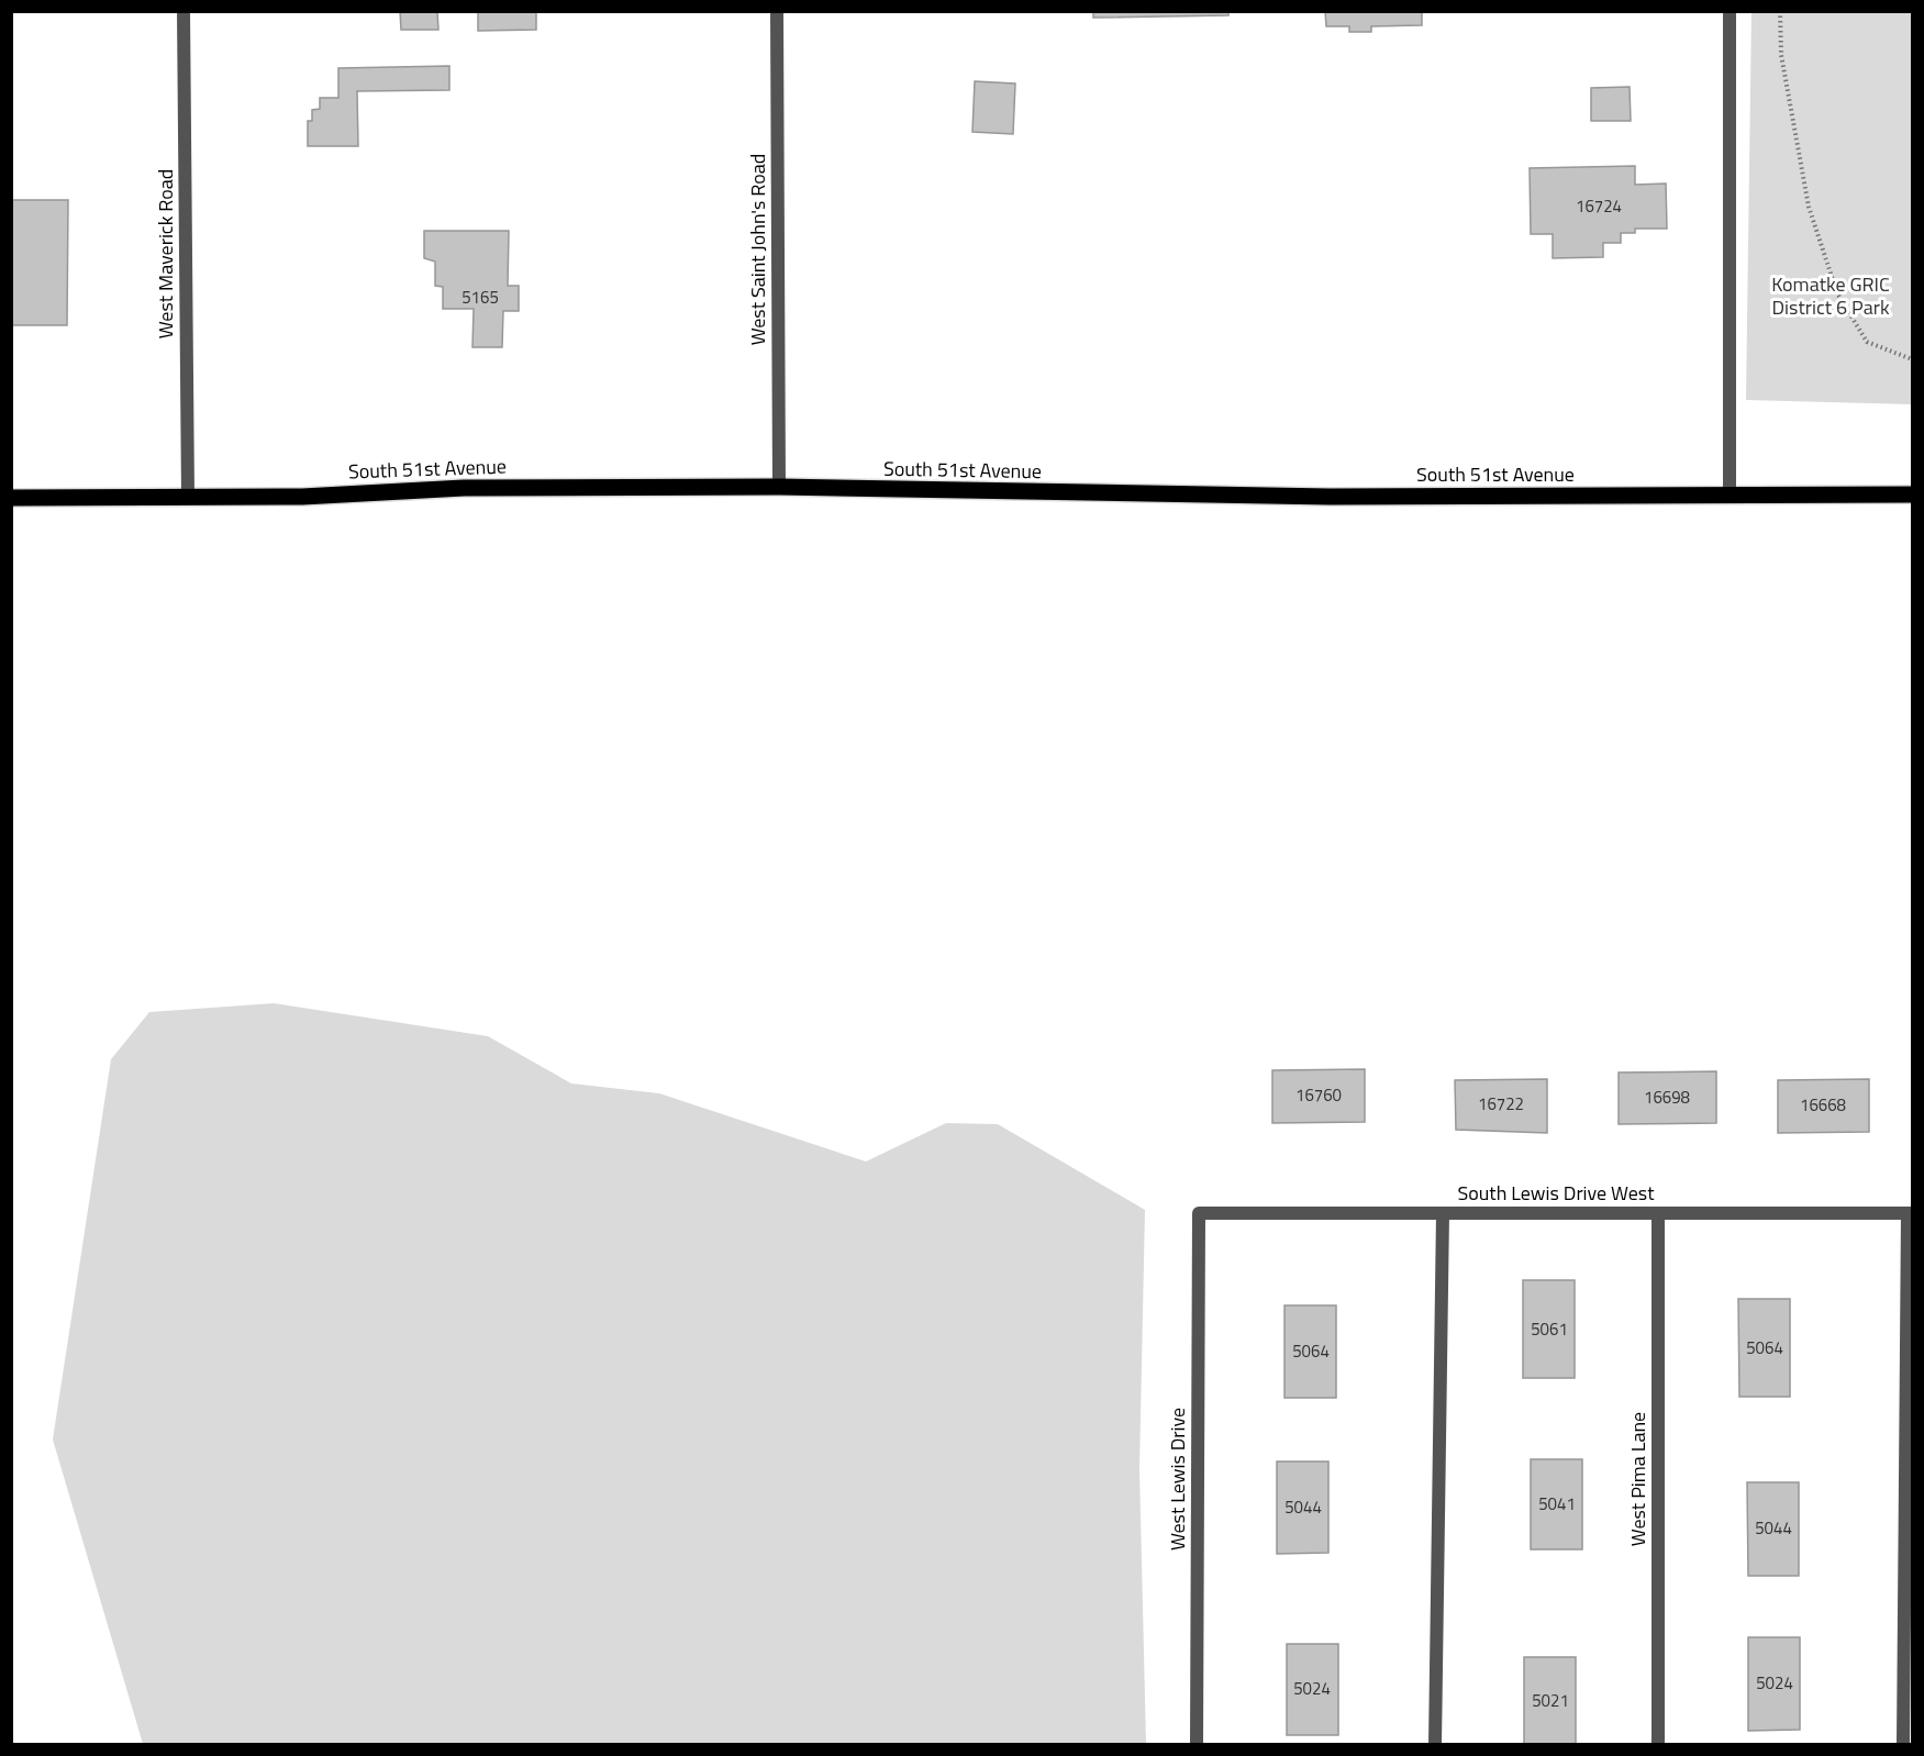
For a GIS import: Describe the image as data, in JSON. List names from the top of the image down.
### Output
{
  "streets": {
    "main road": ["South 51st Avenue"],
    "street": [
      "West Saint John's Road",
      "West Maverick Road",
      "South Lewis Drive West",
      "West Lewis Drive",
      "West Pima Lane"
    ]
  },
  "crossings": [
    ["West Saint John's Road", "South 51st Avenue"],
    ["West Maverick Road", "South 51st Avenue"],
    ["South Lewis Drive West", "West Lewis Drive"],
    ["South Lewis Drive West", "West Pima Lane"]
  ],
  "parks": ["Komatke GRIC District 6 Park"],
  "house_numbers": [
    "16724",
    "5165",
    "16760",
    "16698",
    "16722",
    "16668",
    "5061",
    "5064",
    "5064",
    "5041",
    "5044",
    "5044",
    "5024",
    "5024",
    "5021"
  ]
}
